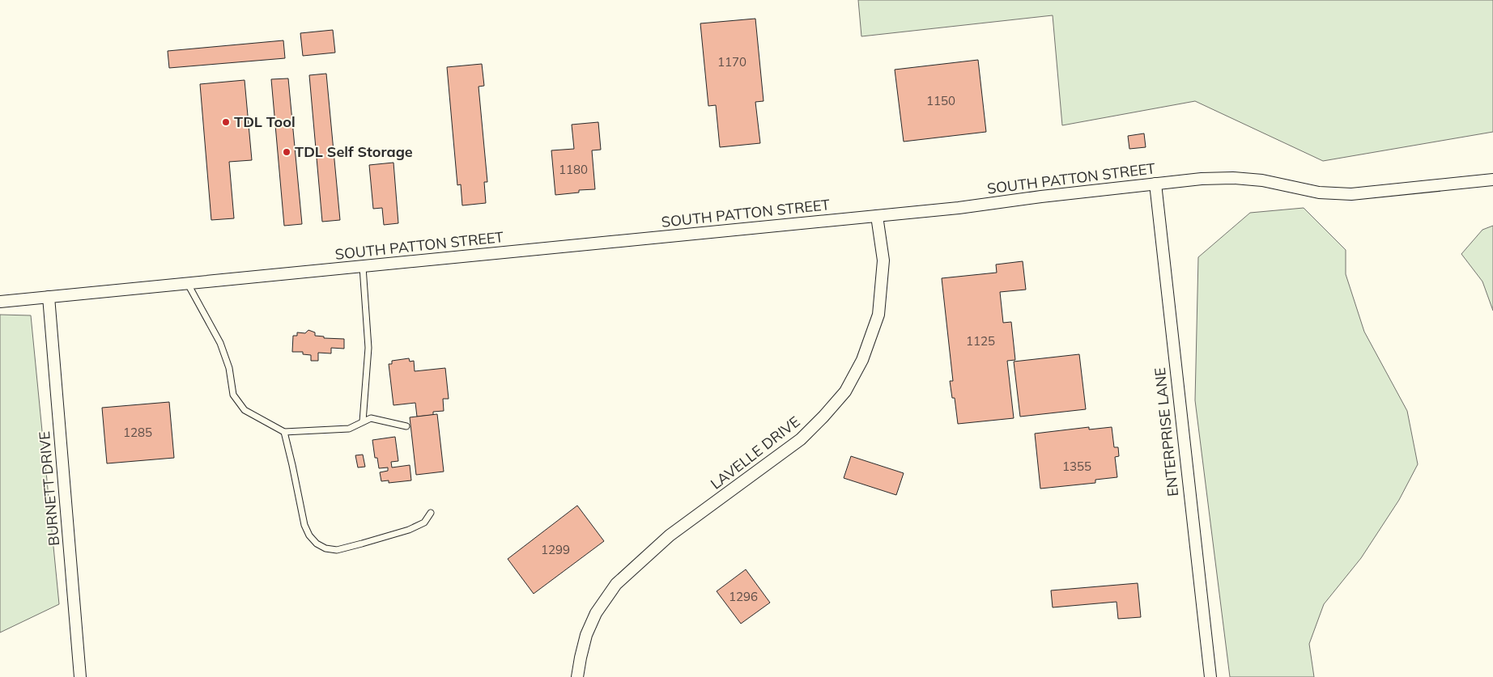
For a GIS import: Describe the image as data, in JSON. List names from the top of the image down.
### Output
{
  "streets": {
    "street": [
      "SOUTH PATTON STREET",
      "ENTERPRISE LANE",
      "LAVELLE DRIVE",
      "BURNETT DRIVE"
    ]
  },
  "crossings": [
    ["SOUTH PATTON STREET", "ENTERPRISE LANE"],
    ["SOUTH PATTON STREET", "LAVELLE DRIVE"],
    ["SOUTH PATTON STREET", "BURNETT DRIVE"]
  ],
  "places": ["TDL Tool", "TDL Self Storage"],
  "house_numbers": [
    "1170",
    "1150",
    "1180",
    "1125",
    "1285",
    "1355",
    "1299",
    "1296"
  ]
}
